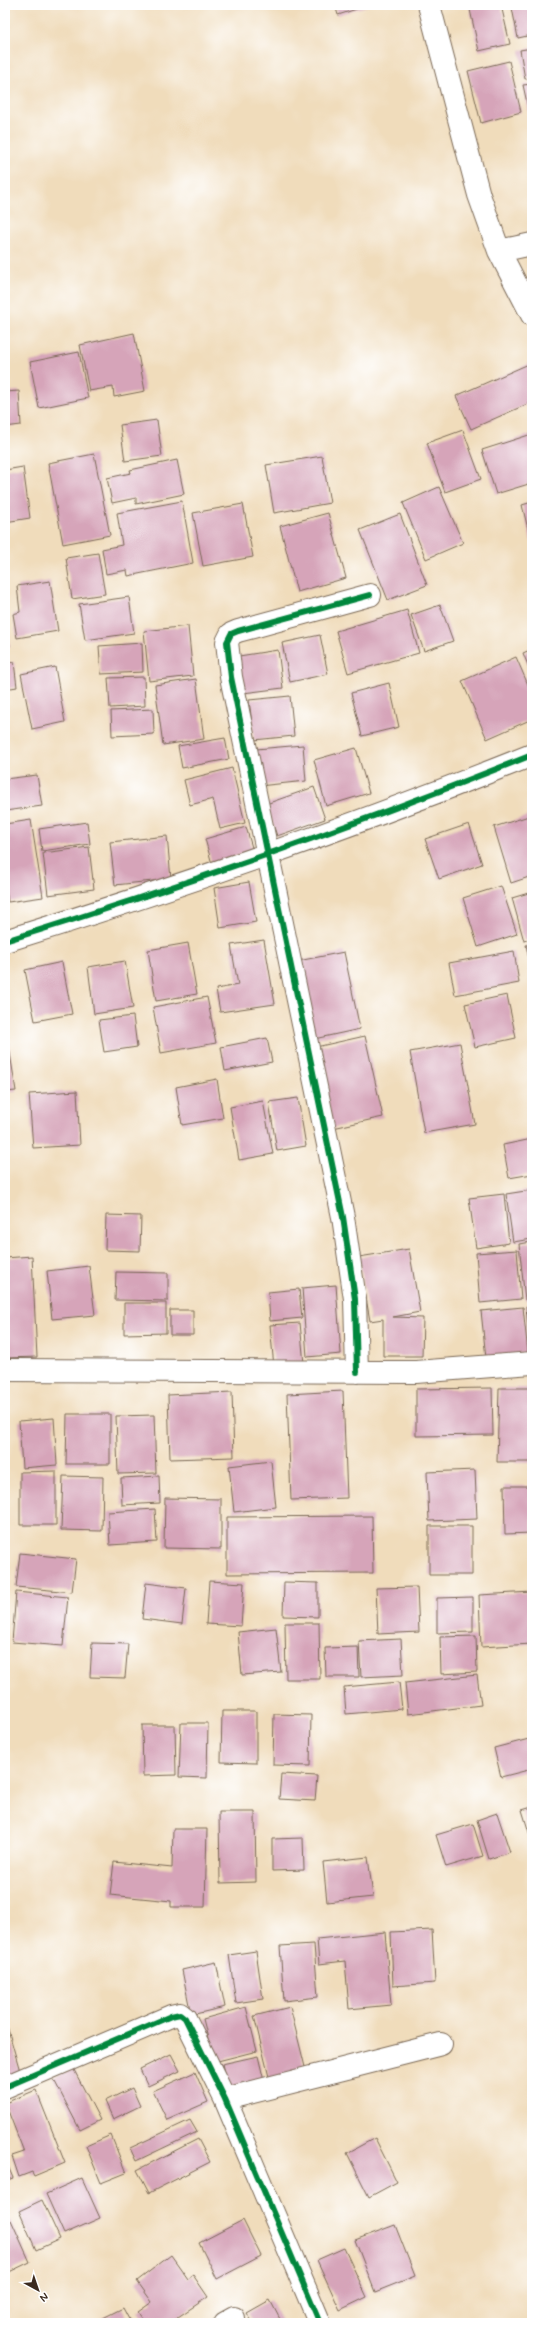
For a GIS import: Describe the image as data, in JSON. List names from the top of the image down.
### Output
{
  "north": "bottom right"
}
